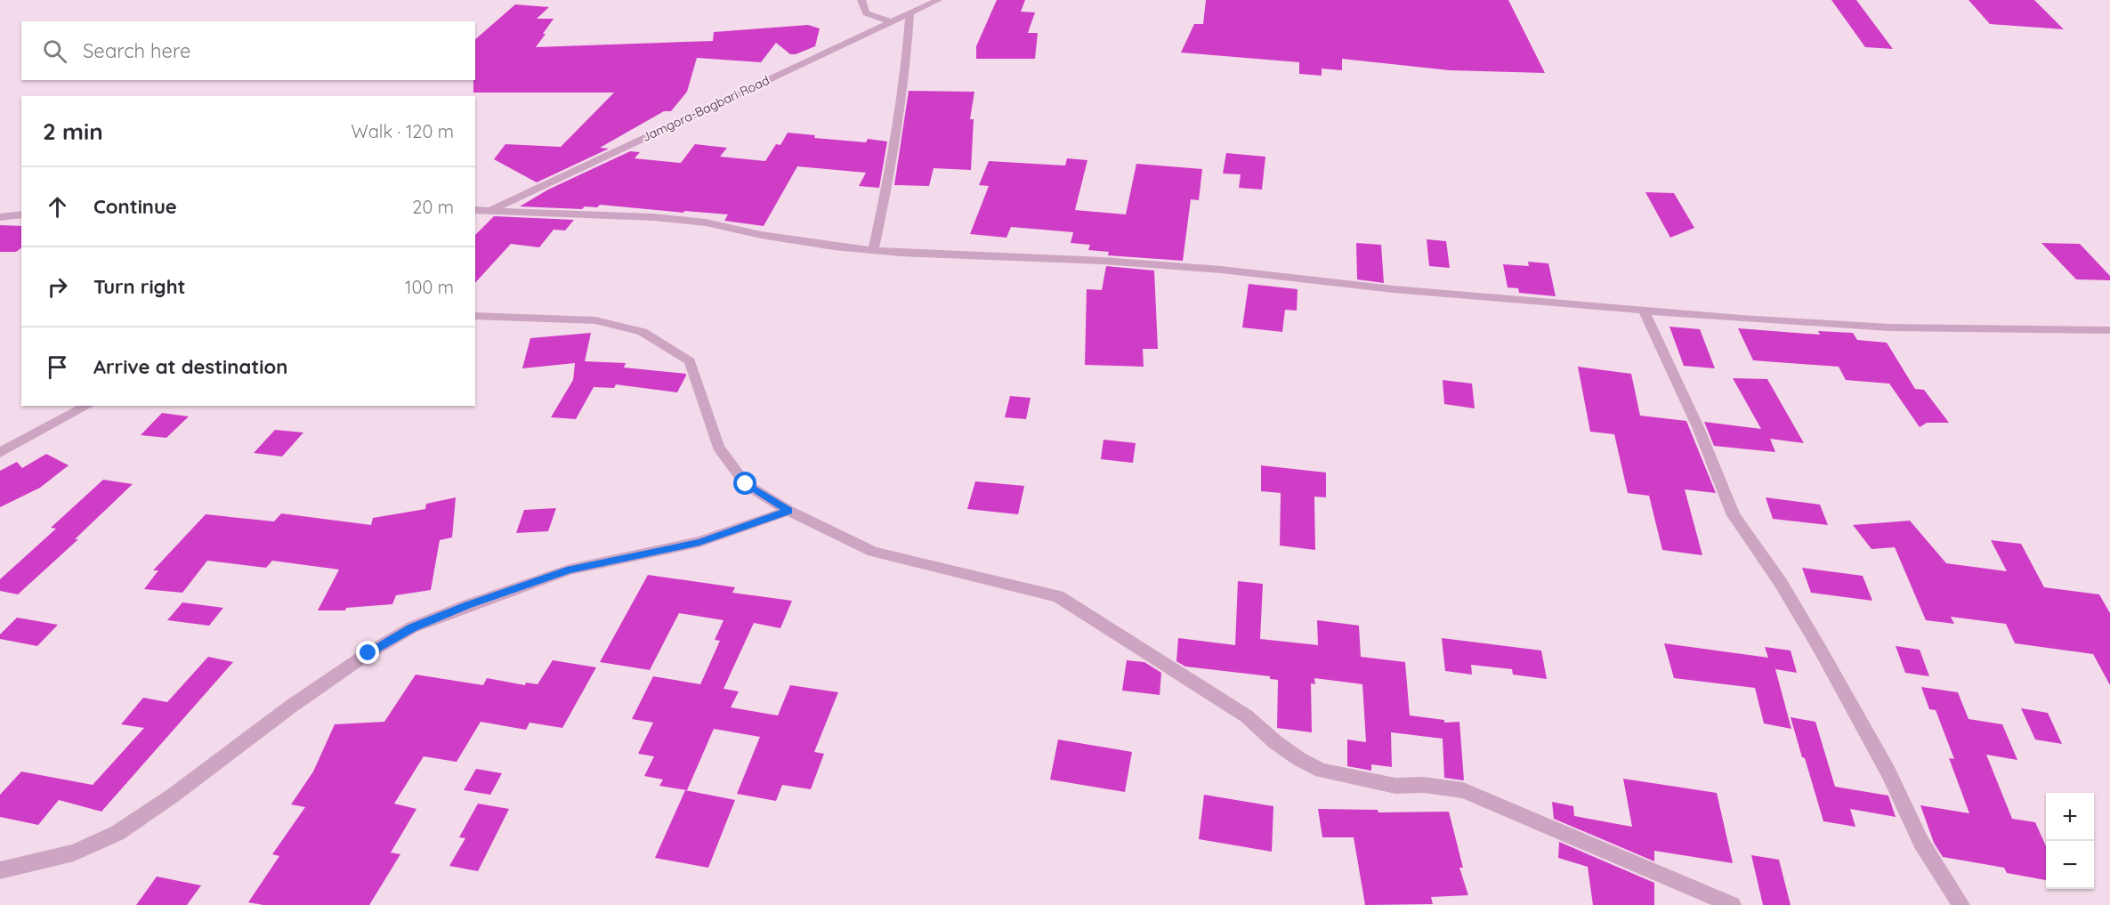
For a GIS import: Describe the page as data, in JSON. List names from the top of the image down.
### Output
{
  "streets": {
    "street": ["Jamgora-Bagbari Road"]
  },
  "page": {
    "search": "Search here",
    "heading": ["2 min", "Walk · 120 m"],
    "list": [
      ["Continue", "20 m"],
      ["Turn right", "100 m"],
      "Arrive at destination"
    ],
    "map_buttons": ["+", "−"]
  }
}
